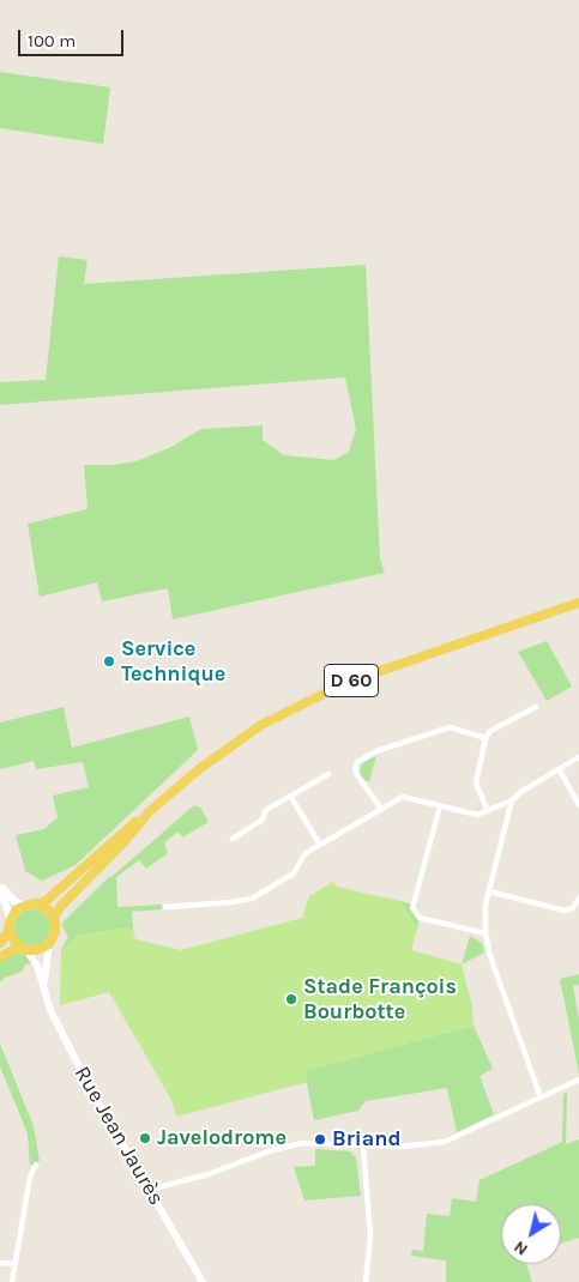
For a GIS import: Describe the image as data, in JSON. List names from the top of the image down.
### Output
{
  "streets": {
    "main road": ["D 60", "Rue Jean Jaurès"]
  },
  "places": [
    "Service Technique",
    "Stade François Bourbotte",
    "Javelodrome",
    "Briand"
  ],
  "scale_bar": "100 m",
  "north": "bottom left"
}
